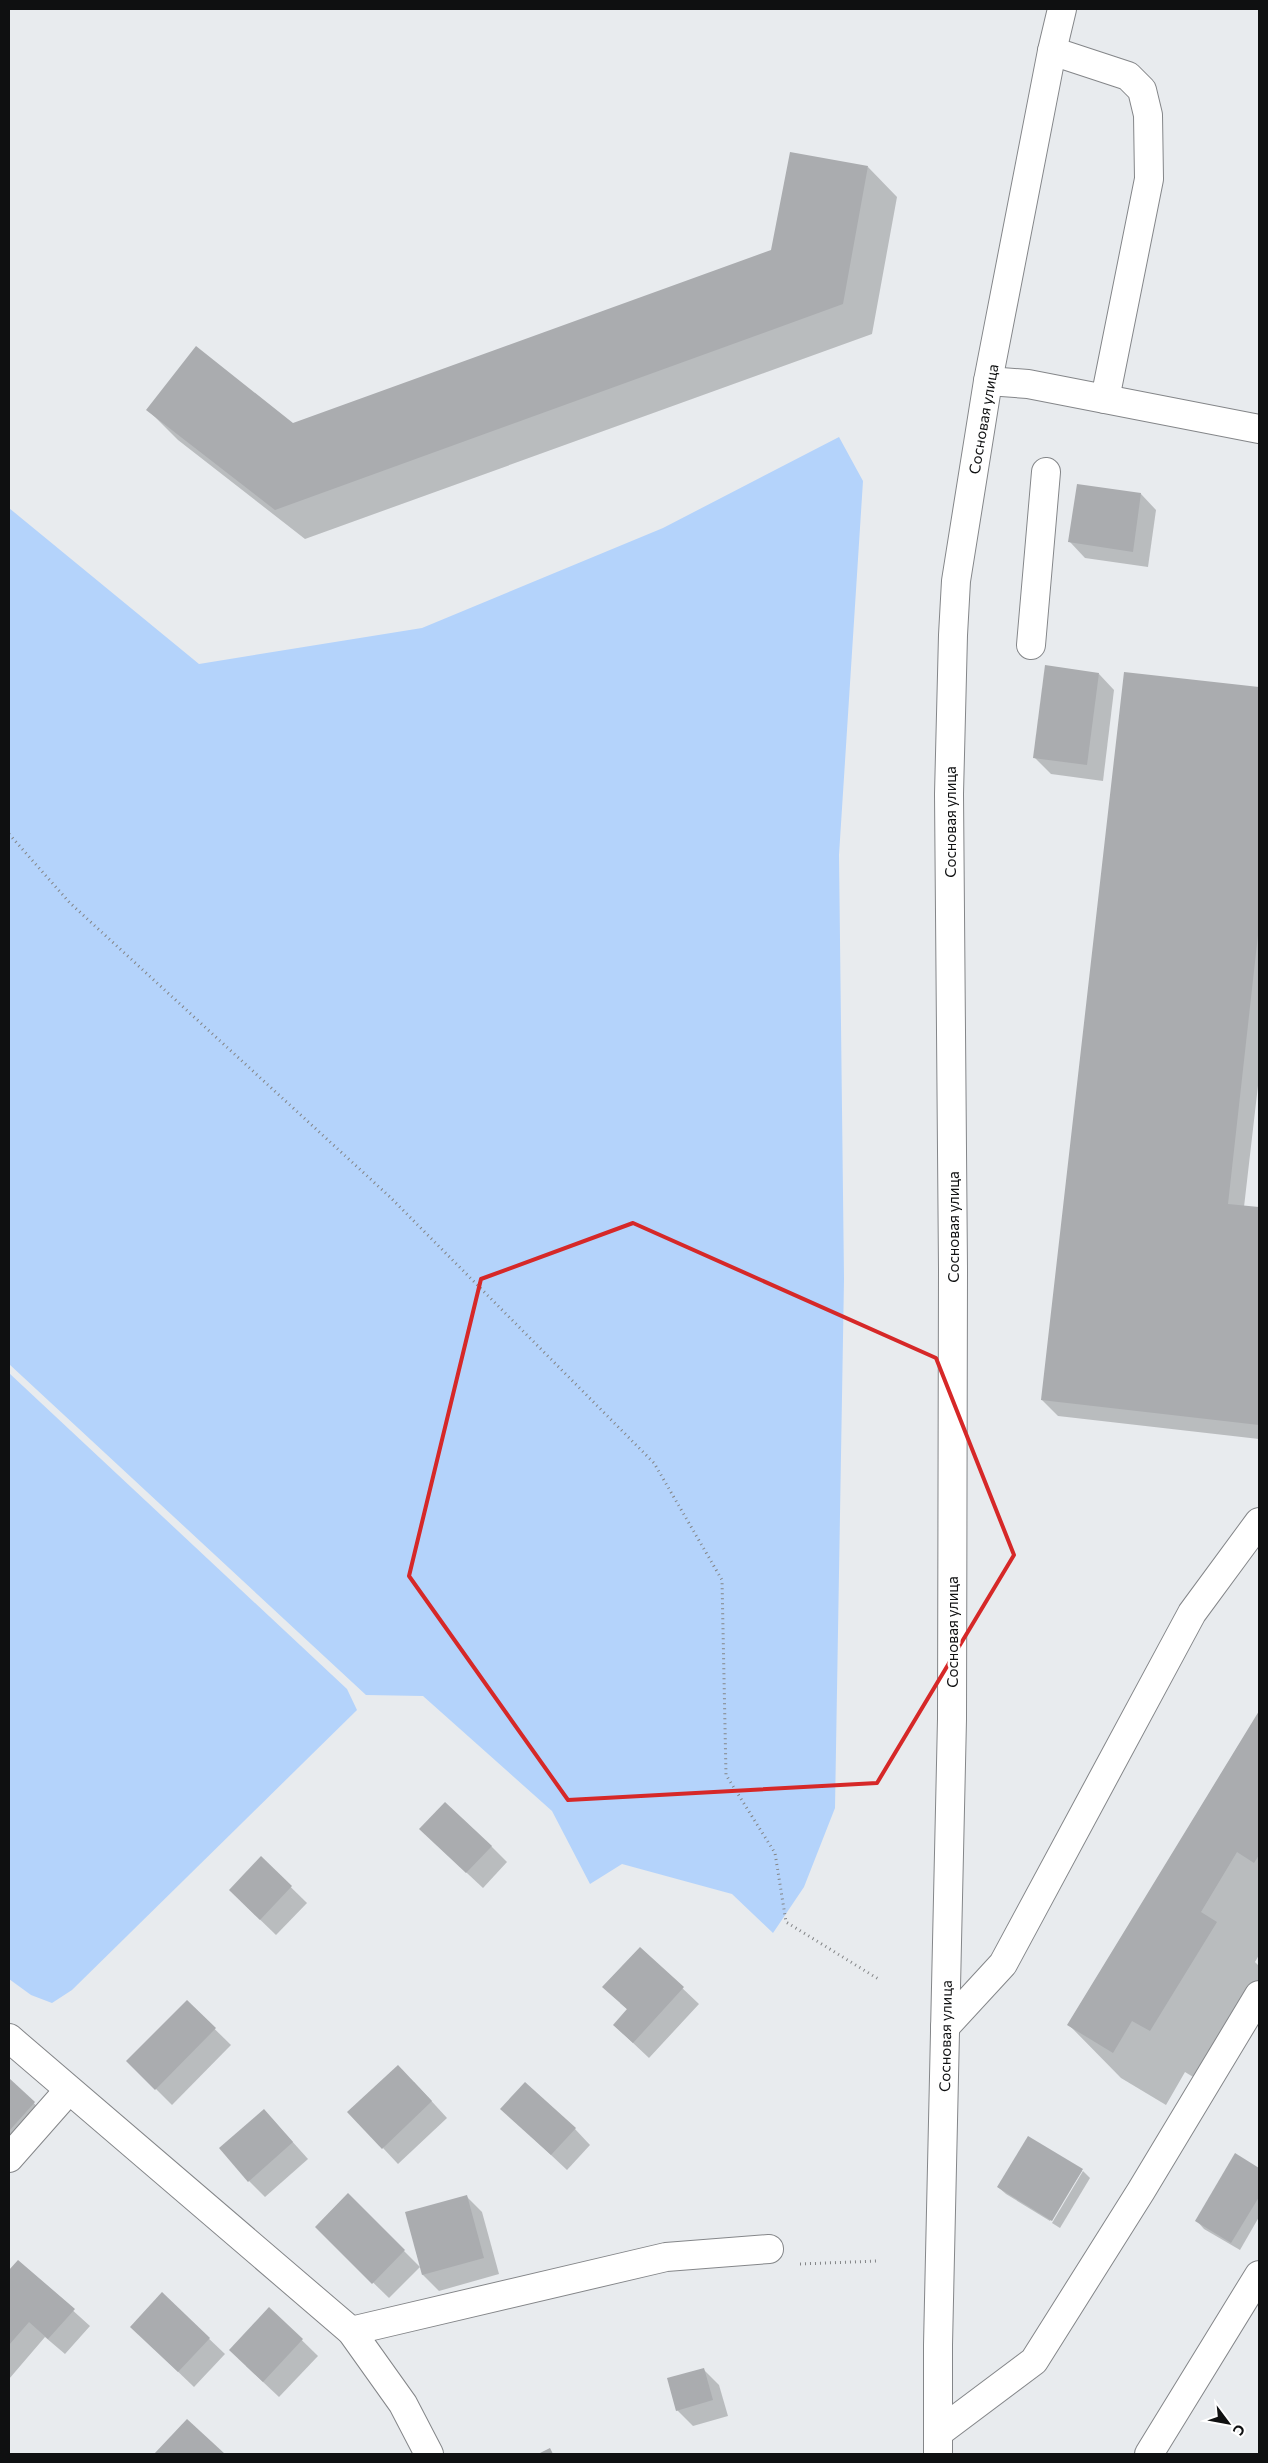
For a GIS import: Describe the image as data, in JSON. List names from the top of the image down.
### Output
{
  "streets": {
    "street": ["Сосновая улица"]
  },
  "north": "bottom right"
}
